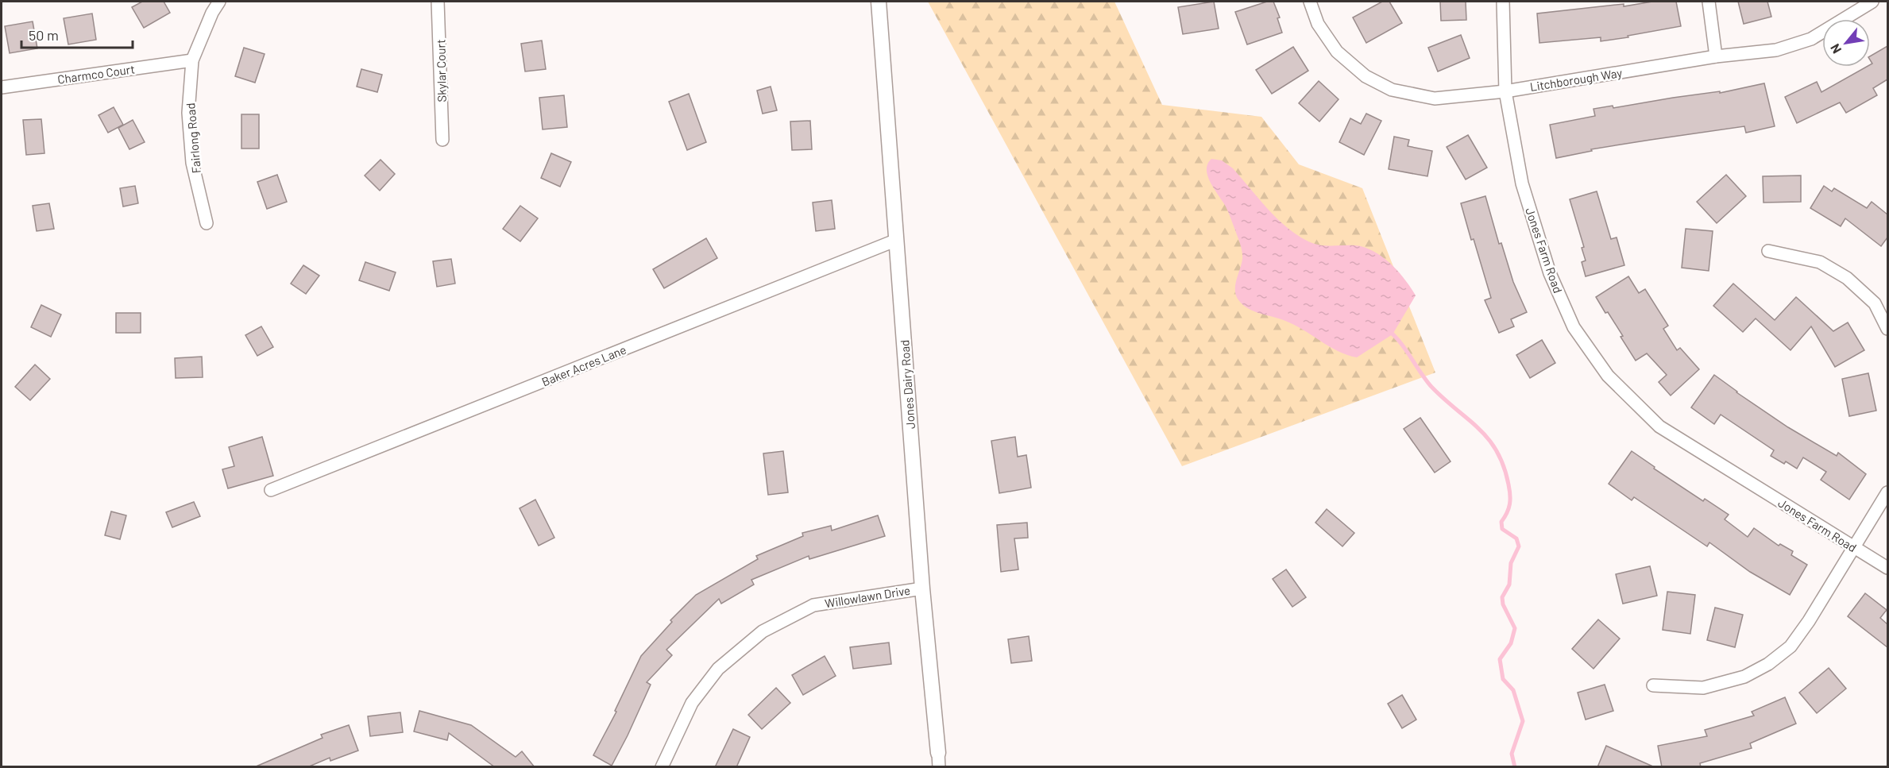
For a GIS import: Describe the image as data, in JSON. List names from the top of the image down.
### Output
{
  "streets": {
    "street": [
      "Skylar Court",
      "Charmco Court",
      "Litchborough Way",
      "Fairlong Road",
      "Jones Farm Road",
      "Baker Acres Lane",
      "Jones Dairy Road",
      "Willowlawn Drive"
    ]
  },
  "crossings": [
    ["Charmco Court", "Fairlong Road"],
    ["Litchborough Way", "Jones Farm Road"],
    ["Baker Acres Lane", "Jones Dairy Road"],
    ["Jones Dairy Road", "Willowlawn Drive"]
  ],
  "scale_bar": "50 m",
  "north": "bottom left"
}
